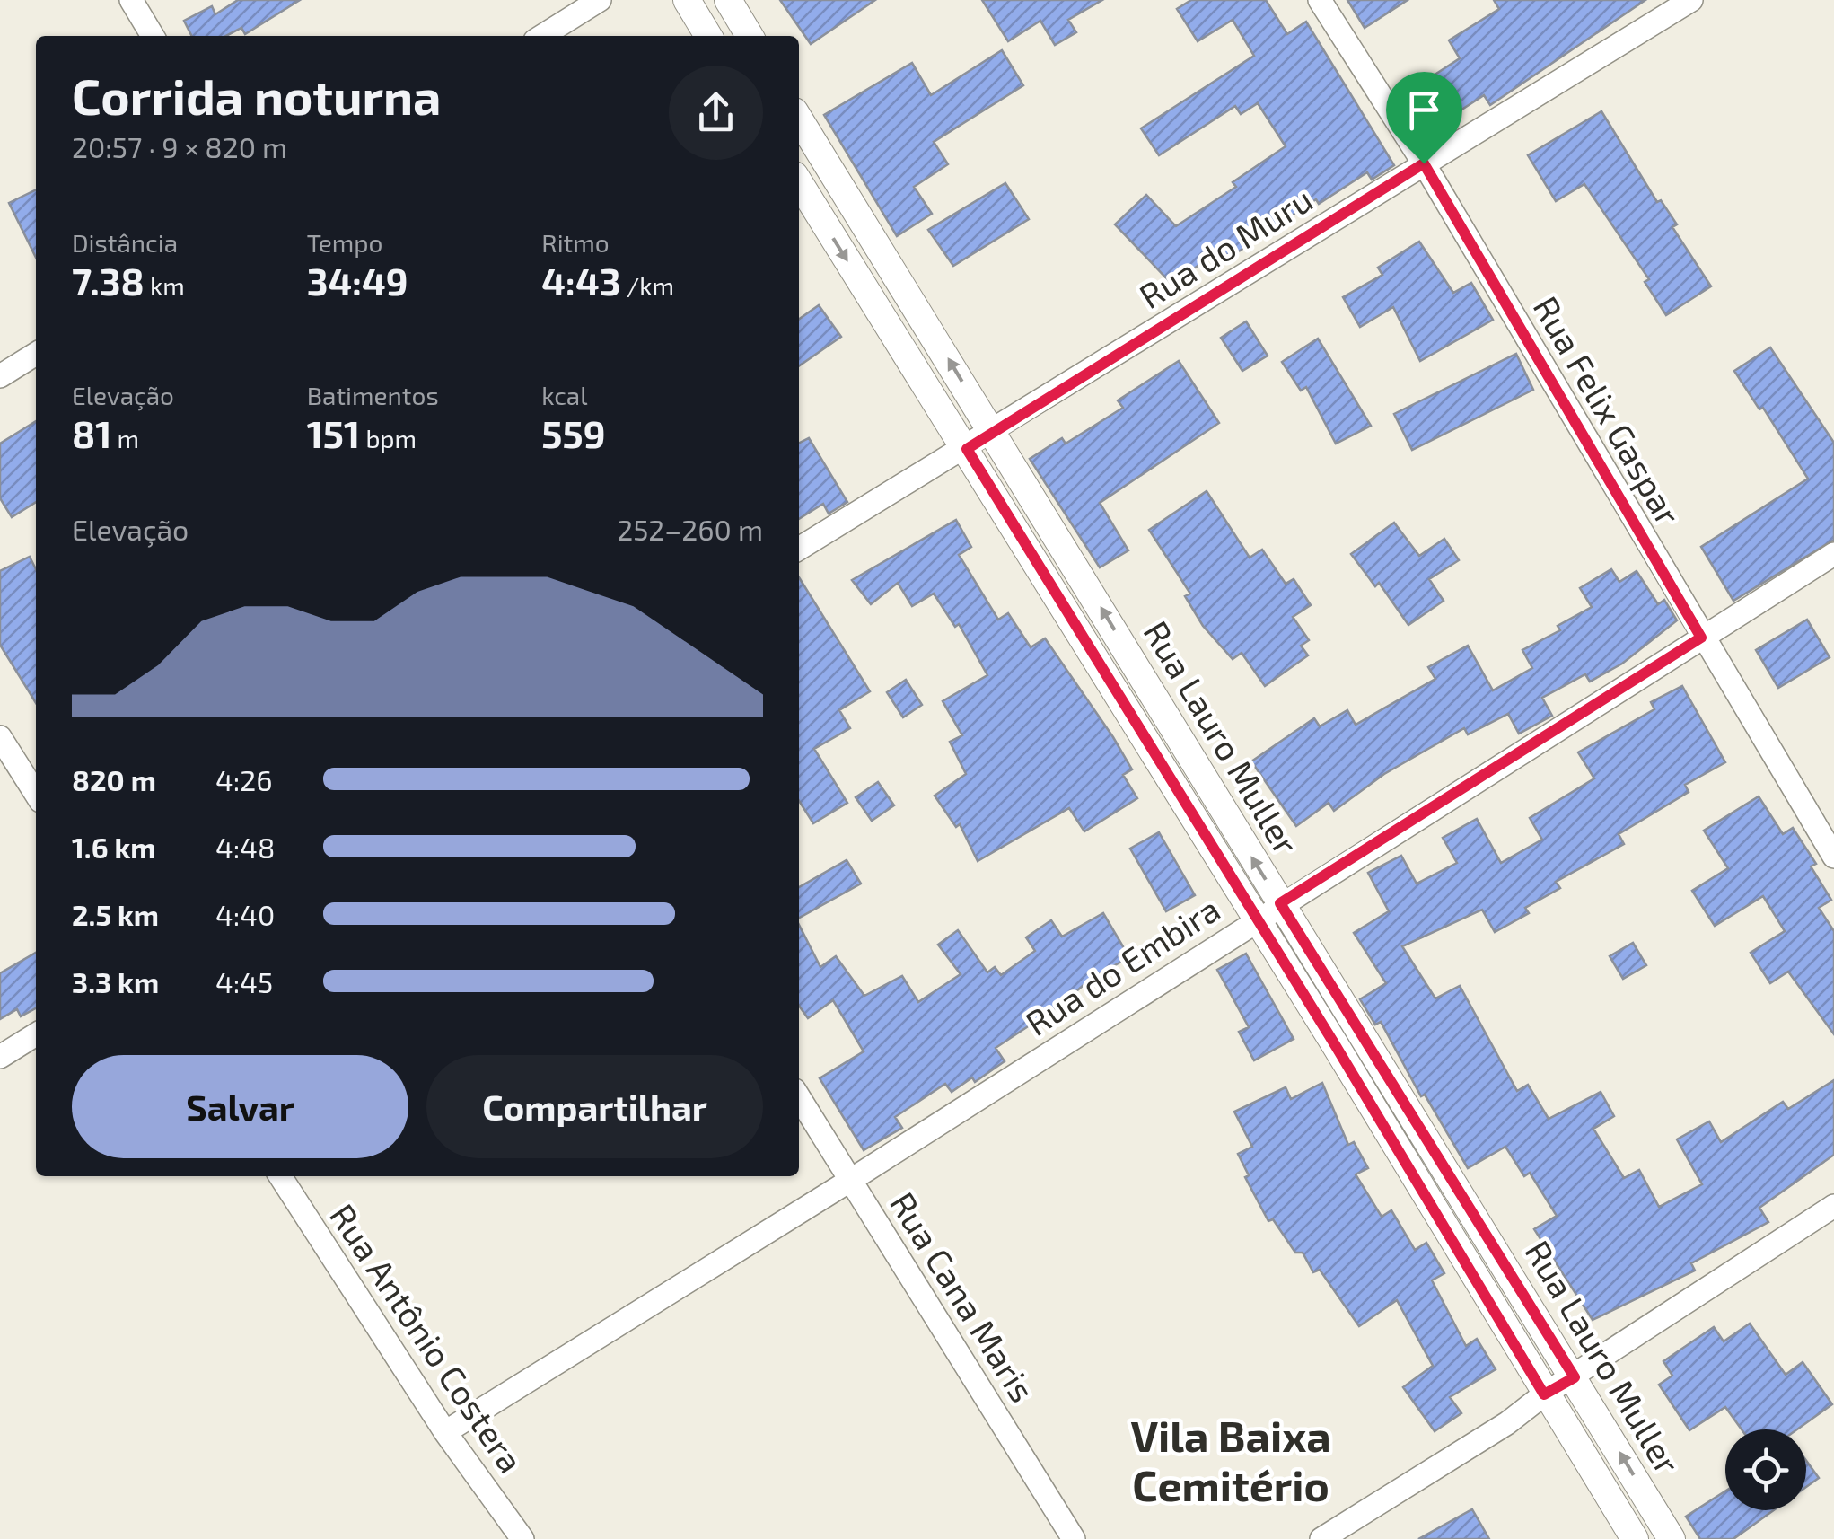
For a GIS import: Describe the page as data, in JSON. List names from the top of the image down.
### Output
{
  "streets": {
    "street": [
      "Rua do Muru",
      "Rua Felix Gaspar",
      "Rua Lauro Muller",
      "Rua do Embira",
      "Rua Cana Maris",
      "Rua Antônio Costera"
    ]
  },
  "crossings": [
    ["Rua do Muru", "Rua Felix Gaspar"],
    ["Rua do Muru", "Rua Lauro Muller"],
    ["Rua Felix Gaspar", "Rua do Embira"],
    ["Rua Lauro Muller", "Rua do Embira"],
    ["Rua do Embira", "Rua Cana Maris"],
    ["Rua do Embira", "Rua Antônio Costera"]
  ],
  "districts": ["Vila Baixa Cemitério"],
  "page": {
    "heading": ["Corrida noturna", "20:57 · 9 × 820 m"],
    "stats": [
      ["Distância", "7.38 km"],
      ["Tempo", "34:49"],
      ["Ritmo", "4:43 /km"],
      ["Elevação", "81 m"],
      ["Batimentos", "151 bpm"],
      ["kcal", "559"]
    ],
    "chart": ["Elevação", "252–260 m"],
    "list": [
      {
        "name": "820 m",
        "note": "4:26"
      },
      {
        "name": "1.6 km",
        "note": "4:48"
      },
      {
        "name": "2.5 km",
        "note": "4:40"
      },
      {
        "name": "3.3 km",
        "note": "4:45"
      }
    ],
    "buttons": ["Salvar", "Compartilhar"]
  }
}
